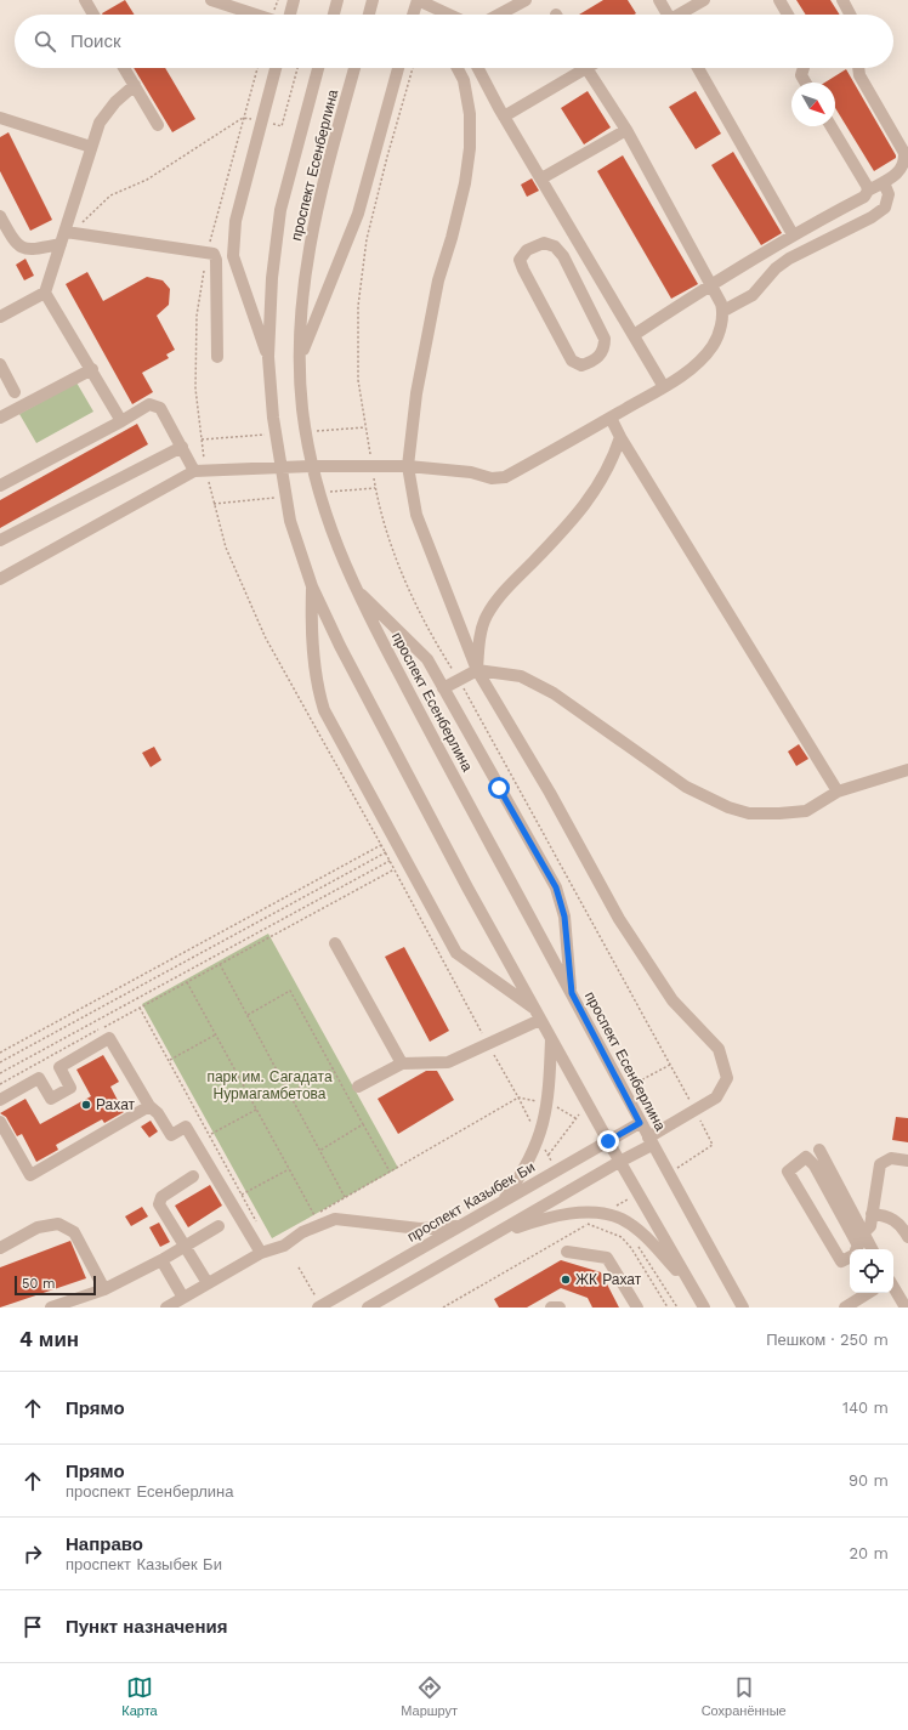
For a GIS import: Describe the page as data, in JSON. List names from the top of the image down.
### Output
{
  "streets": {
    "street": ["проспект Есенберлина", "проспект Казыбек Би"]
  },
  "crossings": [
    ["проспект Есенберлина", "проспект Казыбек Би"]
  ],
  "parks": ["парк им. Сагадата Нурмагамбетова"],
  "places": ["Рахат", "ЖК Рахат"],
  "scale_bar": "50 m",
  "north": "bottom right",
  "page": {
    "search": "Поиск",
    "scale": "50 m",
    "heading": ["4 мин", "Пешком · 250 m"],
    "list": [
      ["Прямо", "140 m"],
      ["Прямо", "проспект Есенберлина", "90 m"],
      ["Направо", "проспект Казыбек Би", "20 m"],
      "Пункт назначения"
    ],
    "nav": ["Карта", "Маршрут", "Сохранённые"]
  }
}
